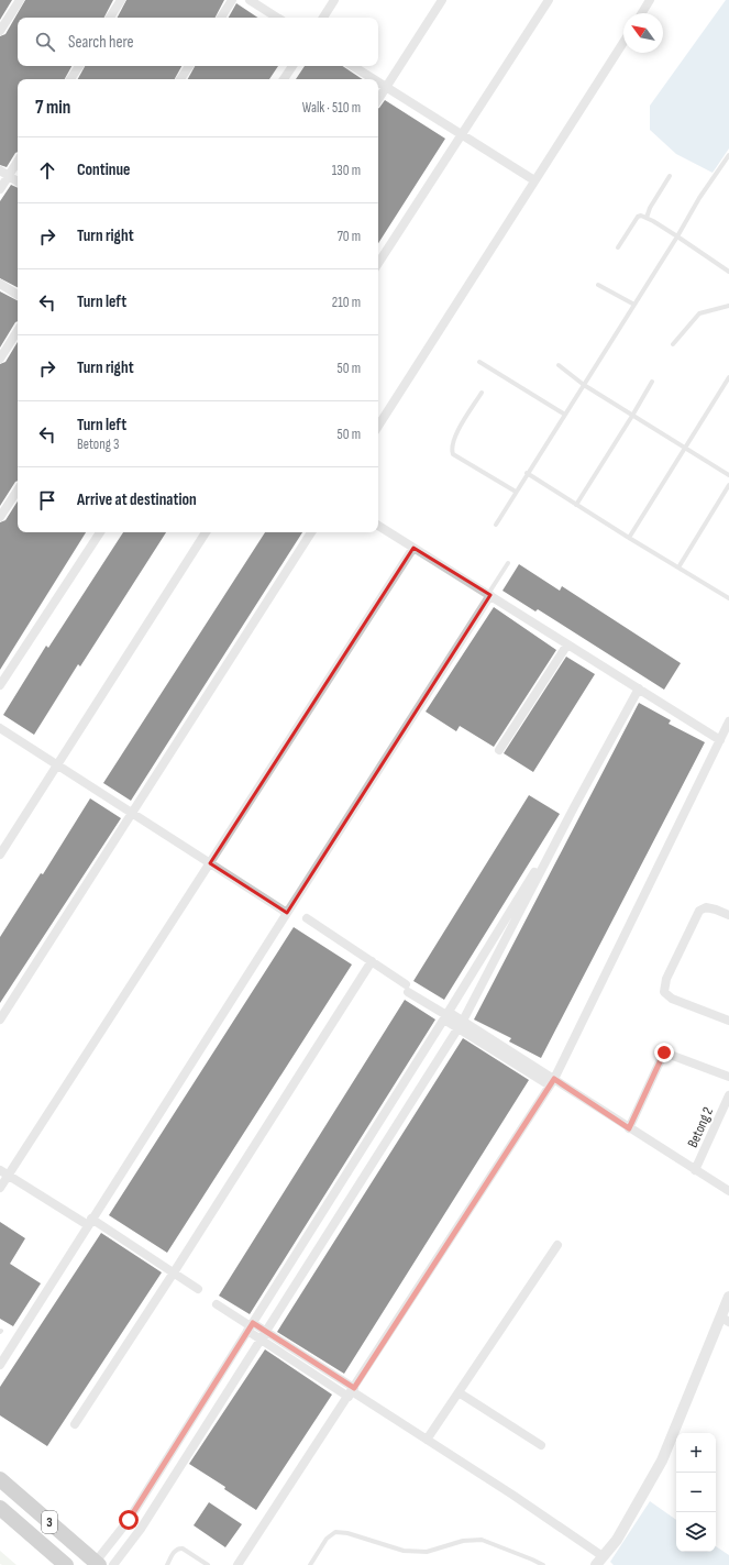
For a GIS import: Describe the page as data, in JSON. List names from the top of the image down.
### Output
{
  "streets": {
    "highway": ["3"],
    "street": ["Betong 2"]
  },
  "north": "top left",
  "page": {
    "search": "Search here",
    "heading": ["7 min", "Walk · 510 m"],
    "list": [
      ["Continue", "130 m"],
      ["Turn right", "70 m"],
      ["Turn left", "210 m"],
      ["Turn right", "50 m"],
      ["Turn left", "Betong 3", "50 m"],
      "Arrive at destination"
    ],
    "map_buttons": ["+", "−"]
  }
}
